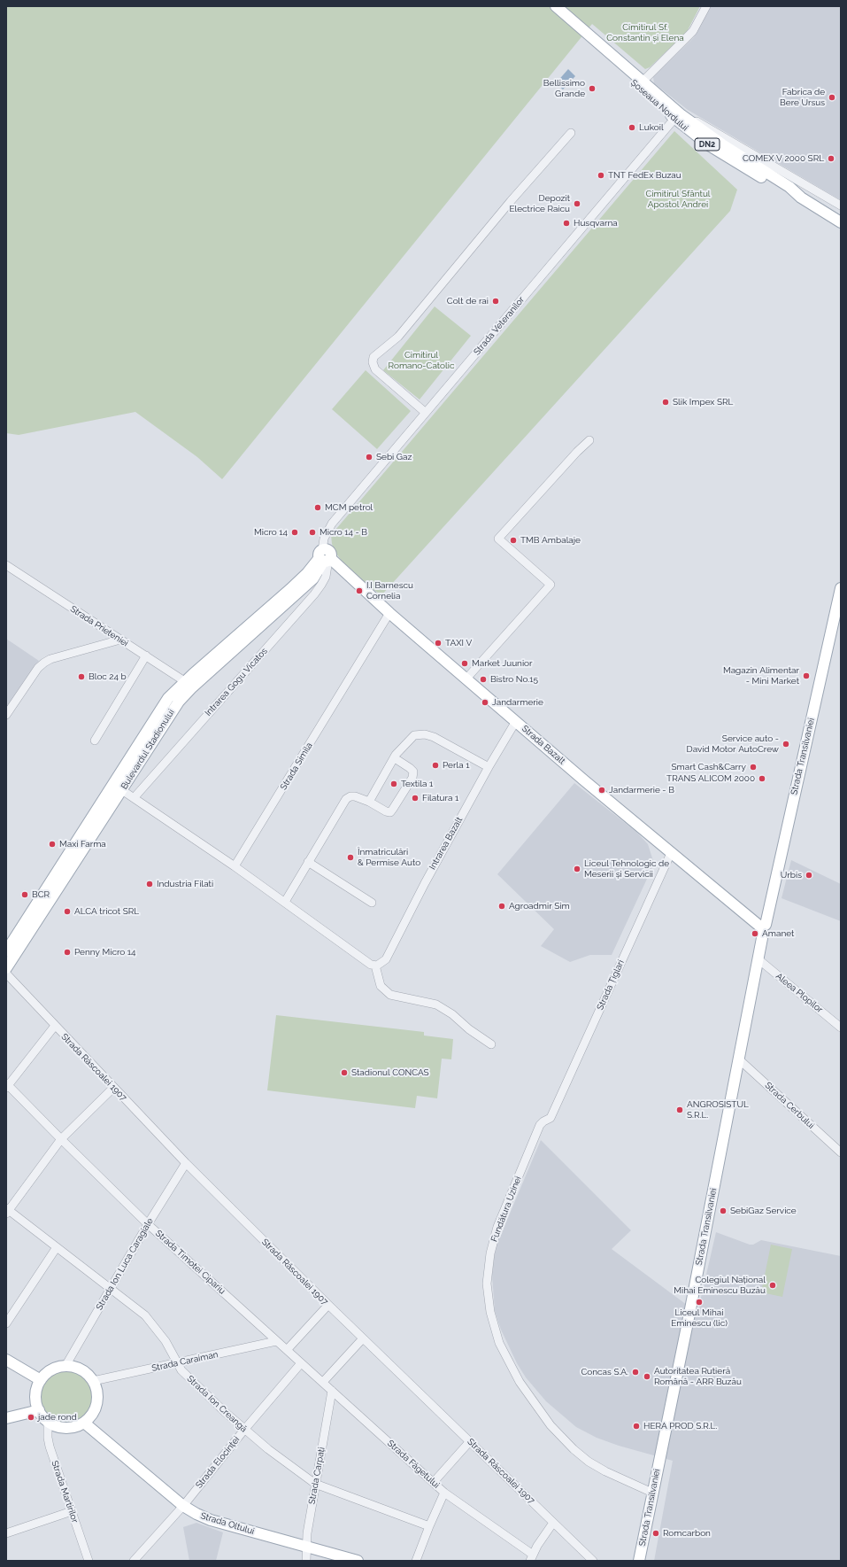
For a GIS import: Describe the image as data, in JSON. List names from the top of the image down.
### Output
{
  "streets": {
    "main road": [
      "Șoseaua Nordului",
      "DN2",
      "Strada Bazalt",
      "Bulevardul Stadionului",
      "Strada Transilvaniei",
      "Strada Oltului"
    ],
    "street": [
      "Strada Veteranilor",
      "Strada Prieteniei",
      "Intrarea Gogu Vicatos",
      "Strada Simila",
      "Intrarea Bazalt",
      "Strada Țiglari",
      "Aleea Plopilor",
      "Strada Răscoalei 1907",
      "Strada Cerbului",
      "Fundătura Uzinei",
      "Strada Timotei Cipariu",
      "Strada Ion Luca Caragiale",
      "Strada Caraiman",
      "Strada Ion Creangă",
      "Strada Elocinței",
      "Strada Făgetului",
      "Strada Carpați",
      "Strada Martirilor"
    ]
  },
  "crossings": [
    ["Șoseaua Nordului", "Strada Veteranilor"],
    ["Strada Veteranilor", "Intrarea Gogu Vicatos"],
    ["Strada Veteranilor", "Strada Bazalt"],
    ["Strada Veteranilor", "Bulevardul Stadionului"],
    ["Strada Prieteniei", "Bulevardul Stadionului"],
    ["Intrarea Gogu Vicatos", "Strada Bazalt"],
    ["Intrarea Gogu Vicatos", "Bulevardul Stadionului"],
    ["Strada Bazalt", "Bulevardul Stadionului"],
    ["Strada Bazalt", "Strada Transilvaniei"],
    ["Strada Bazalt", "Strada Simila"],
    ["Strada Bazalt", "Intrarea Bazalt"],
    ["Strada Bazalt", "Strada Țiglari"],
    ["Strada Transilvaniei", "Aleea Plopilor"],
    ["Strada Transilvaniei", "Strada Cerbului"],
    ["Strada Transilvaniei", "Fundătura Uzinei"],
    ["Strada Țiglari", "Fundătura Uzinei"],
    ["Strada Răscoalei 1907", "Strada Ion Luca Caragiale"],
    ["Strada Timotei Cipariu", "Strada Ion Luca Caragiale"],
    ["Strada Timotei Cipariu", "Strada Caraiman"],
    ["Strada Timotei Cipariu", "Strada Elocinței"],
    ["Strada Timotei Cipariu", "Strada Făgetului"],
    ["Strada Ion Luca Caragiale", "Strada Caraiman"],
    ["Strada Ion Luca Caragiale", "Strada Ion Creangă"],
    ["Strada Ion Luca Caragiale", "Strada Martirilor"],
    ["Strada Ion Luca Caragiale", "Strada Oltului"],
    ["Strada Caraiman", "Strada Ion Creangă"],
    ["Strada Caraiman", "Strada Martirilor"],
    ["Strada Caraiman", "Strada Oltului"],
    ["Strada Ion Creangă", "Strada Elocinței"],
    ["Strada Ion Creangă", "Strada Carpați"],
    ["Strada Elocinței", "Strada Făgetului"],
    ["Strada Elocinței", "Strada Oltului"],
    ["Strada Făgetului", "Strada Carpați"],
    ["Strada Carpați", "Strada Oltului"],
    ["Strada Martirilor", "Strada Oltului"]
  ],
  "parks": ["Cimitirul Sf. Constantin și Elena", "Cimitirul Sfântul Apostol Andrei", "Cimitirul Romano-Catolic"],
  "places": [
    "Bellissimo Grande",
    "Fabrica de Bere Ursus",
    "Lukoil",
    "COMEX V 2000 SRL",
    "TNT FedEx Buzau",
    "Depozit Electrice Raicu",
    "Husqvarna",
    "Colt de rai",
    "Slik Impex SRL",
    "Sebi Gaz",
    "MCM petrol",
    "Micro 14",
    "Micro 14 - B",
    "TMB Ambalaje",
    "I.I Barnescu Cornelia",
    "TAXI V",
    "Market Juunior",
    "Magazin Alimentar - Mini Market",
    "Bloc 24 b",
    "Bistro No.15",
    "Jandarmerie",
    "Service auto - David Motor AutoCrew",
    "Perla 1",
    "Smart Cash&Carry",
    "TRANS ALICOM 2000",
    "Textila 1",
    "Jandarmerie - B",
    "Filatura 1",
    "Maxi Farma",
    "Înmatriculări & Permise Auto",
    "Liceul Tehnologic de Meserii și Servicii",
    "Urbis",
    "Industria Filati",
    "BCR",
    "Agroadmir Sim",
    "ALCA tricot SRL",
    "Amanet",
    "Penny Micro 14",
    "Stadionul CONCAS",
    "ANGROSISTUL S.R.L.",
    "SebiGaz Service",
    "Colegiul Național Mihai Eminescu Buzău",
    "Liceul Mihai Eminescu (lic)",
    "Concas S.A.",
    "Autoritatea Rutieră Română - ARR Buzău",
    "jade rond",
    "HERA PROD S.R.L.",
    "Romcarbon"
  ]
}
